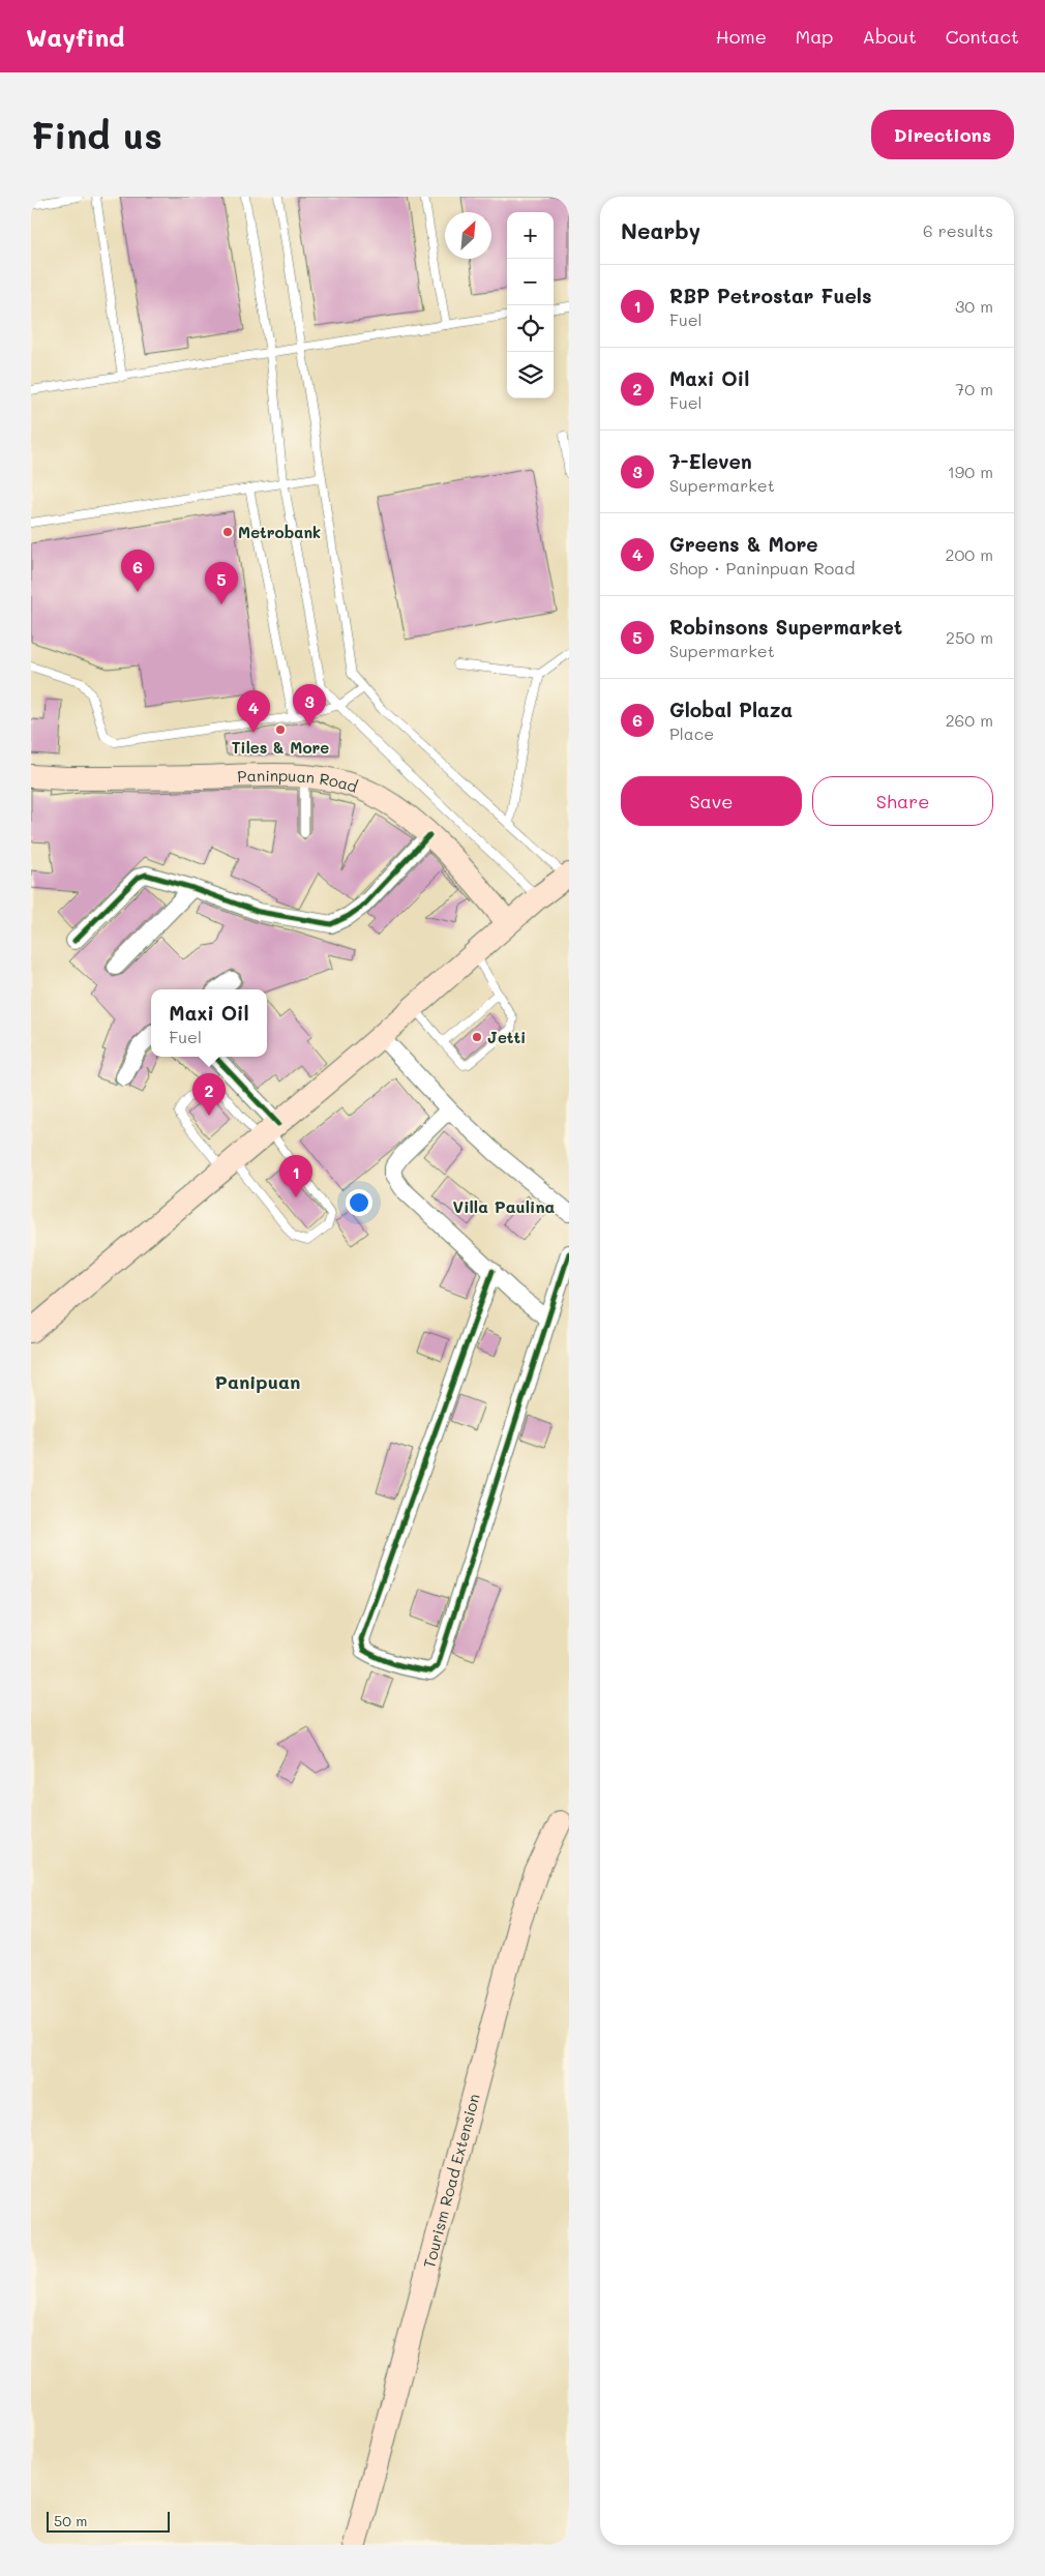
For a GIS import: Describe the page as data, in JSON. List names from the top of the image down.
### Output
{
  "streets": {
    "main road": ["Paninpuan Road", "Tourism Road Extension"]
  },
  "districts": ["Villa Paulina", "Panipuan"],
  "places": ["Metrobank", "Tiles & More", "Jetti"],
  "scale_bar": "50 m",
  "north": "top right",
  "page": {
    "header": "Wayfind",
    "nav": [
      "Home",
      "Map",
      "About",
      "Contact"
    ],
    "buttons": [
      "Directions",
      ["Save", "Share"]
    ],
    "title": "Find us",
    "heading": ["Nearby", "6 results"],
    "map_buttons": ["+", "−"],
    "list": [
      {
        "mark": "1",
        "name": "RBP Petrostar Fuels",
        "note": "Fuel",
        "value": "30 m"
      },
      {
        "mark": "2",
        "name": "Maxi Oil",
        "note": "Fuel",
        "value": "70 m"
      },
      {
        "mark": "3",
        "name": "7-Eleven",
        "note": "Supermarket",
        "value": "190 m"
      },
      {
        "mark": "4",
        "name": "Greens & More",
        "note": "Shop · Paninpuan Road",
        "value": "200 m"
      },
      {
        "mark": "5",
        "name": "Robinsons Supermarket",
        "note": "Supermarket",
        "value": "250 m"
      },
      {
        "mark": "6",
        "name": "Global Plaza",
        "note": "Place",
        "value": "260 m"
      }
    ],
    "pins": [
      "6",
      "5",
      "3",
      "4",
      "2",
      "1"
    ],
    "popup": ["Maxi Oil", "Fuel"],
    "scale": "50 m"
  }
}
